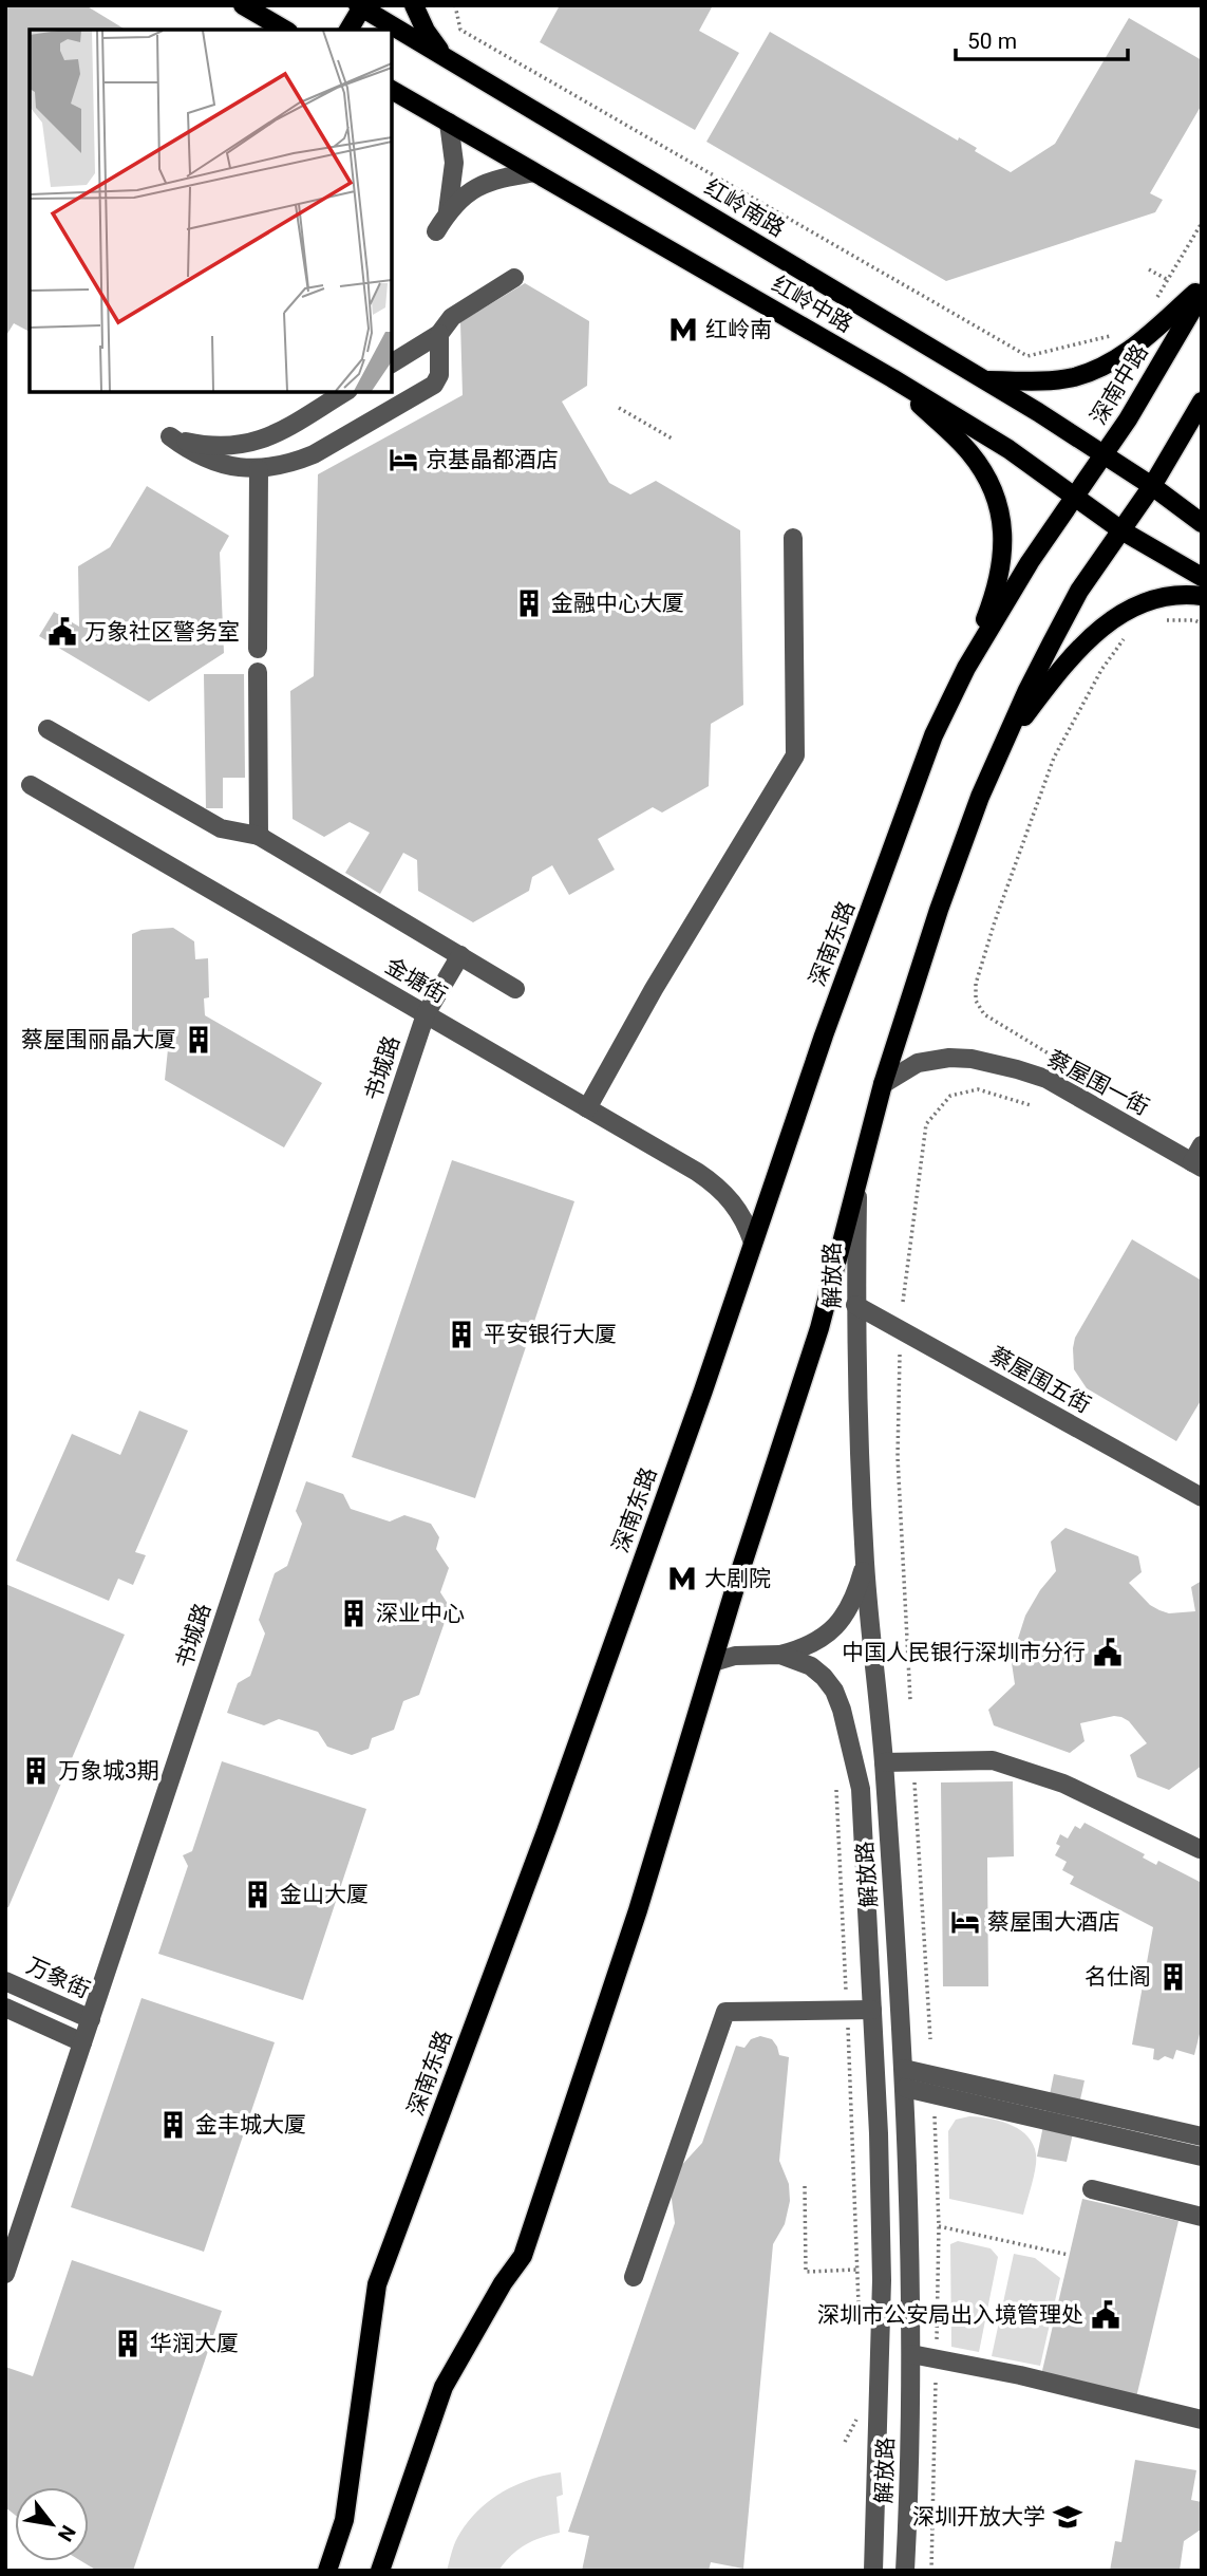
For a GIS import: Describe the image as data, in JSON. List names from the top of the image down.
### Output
{
  "streets": {
    "main road": [
      "红岭南路",
      "红岭中路",
      "深南中路",
      "深南东路"
    ],
    "street": [
      "金塘街",
      "书城路",
      "蔡屋围一街",
      "解放路",
      "蔡屋围五街",
      "万象街"
    ]
  },
  "crossings": [
    ["红岭南路", "深南中路"],
    ["红岭中路", "深南中路"],
    ["红岭中路", "深南东路"],
    ["深南中路", "深南东路"],
    ["深南东路", "金塘街"],
    ["金塘街", "书城路"],
    ["书城路", "万象街"],
    ["解放路", "蔡屋围五街"]
  ],
  "places": {
    "metro station": ["红岭南", "大剧院"],
    "hotel": ["京基晶都酒店", "蔡屋围大酒店"],
    "building": [
      "金融中心大厦",
      "蔡屋围丽晶大厦",
      "平安银行大厦",
      "深业中心",
      "万象城3期",
      "金山大厦",
      "名仕阁",
      "金丰城大厦",
      "华润大厦"
    ],
    "public building": ["万象社区警务室", "中国人民银行深圳市分行", "深圳市公安局出入境管理处"],
    "school or university": ["深圳开放大学"]
  },
  "scale_bar": "50 m",
  "north": "bottom right"
}
